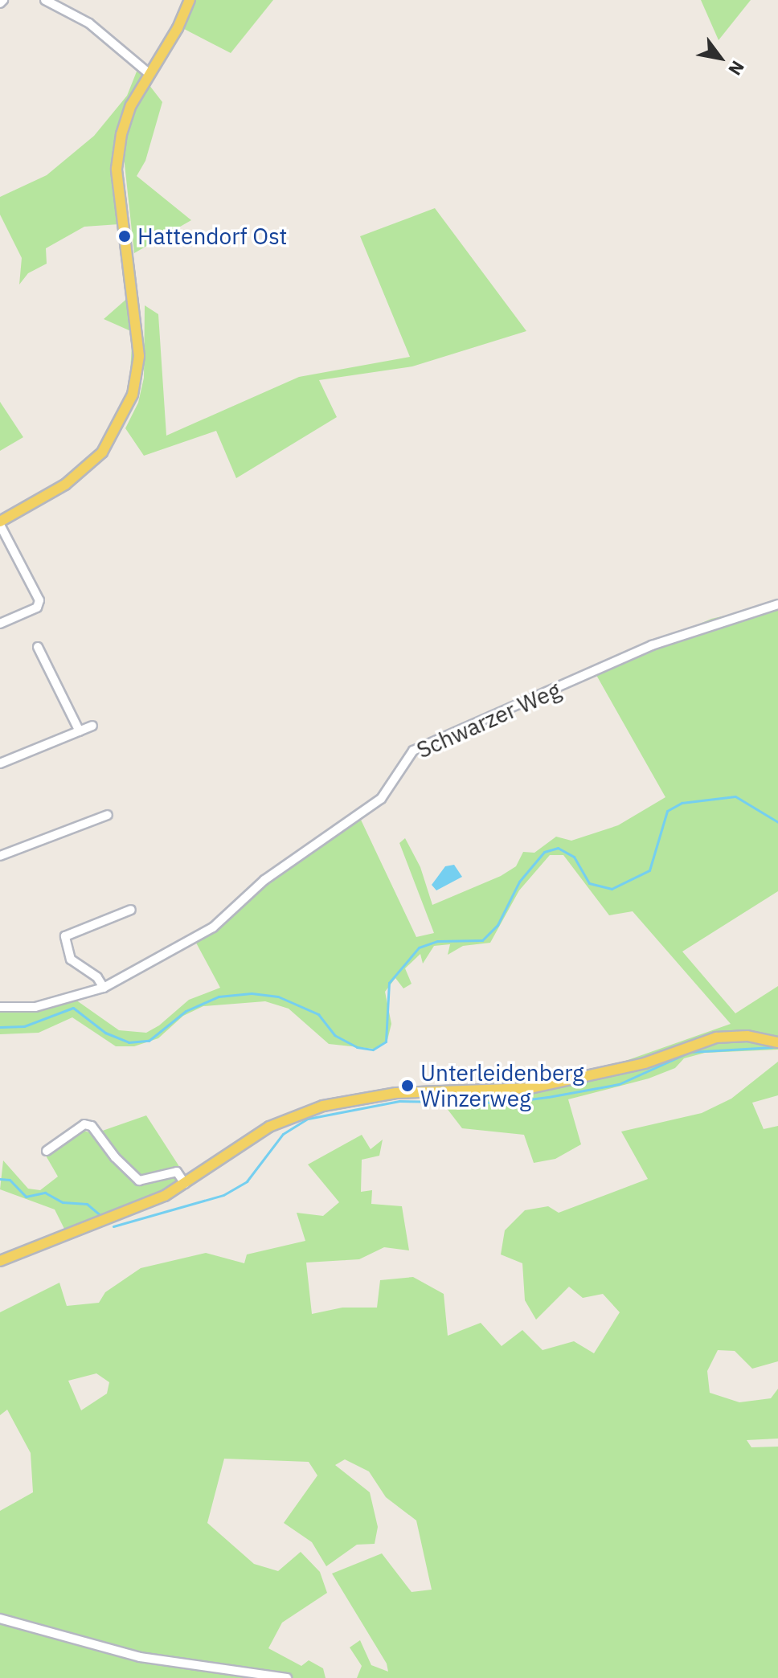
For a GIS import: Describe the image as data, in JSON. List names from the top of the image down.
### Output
{
  "streets": {
    "street": ["Schwarzer Weg"]
  },
  "places": ["Hattendorf Ost", "Unterleidenberg Winzerweg"],
  "north": "bottom right"
}
